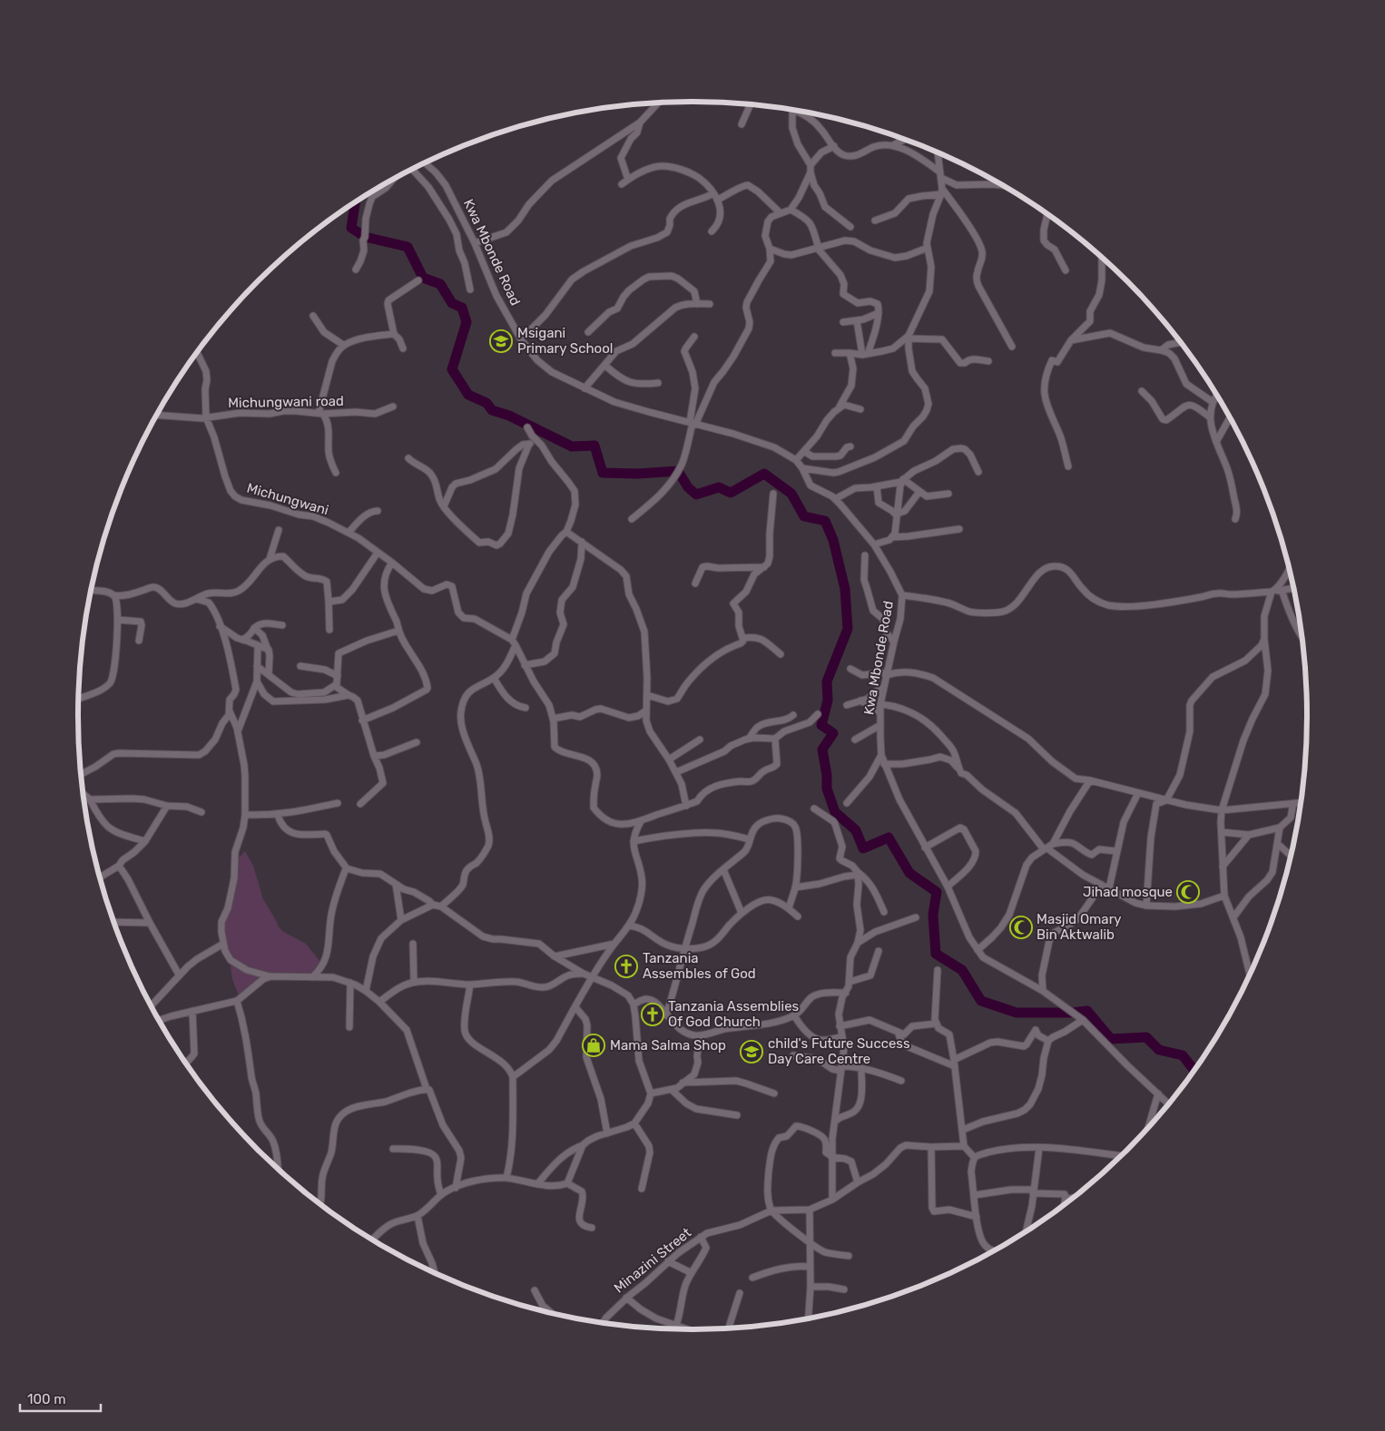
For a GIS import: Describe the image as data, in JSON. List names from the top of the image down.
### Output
{
  "streets": {
    "street": [
      "Kwa Mbonde Road",
      "Michungwani road",
      "Michungwani",
      "Minazini Street"
    ]
  },
  "crossings": [
    ["Michungwani road", "Michungwani"]
  ],
  "places": {
    "school or university": ["Msigani Primary School", "child's Future Success Day Care Centre"],
    "mosque": ["Jihad mosque", "Masjid Omary Bin Aktwalib"],
    "church": ["Tanzania Assembles of God", "Tanzania Assemblies Of God Church"],
    "shop": ["Mama Salma Shop"]
  },
  "scale_bar": "100 m"
}
